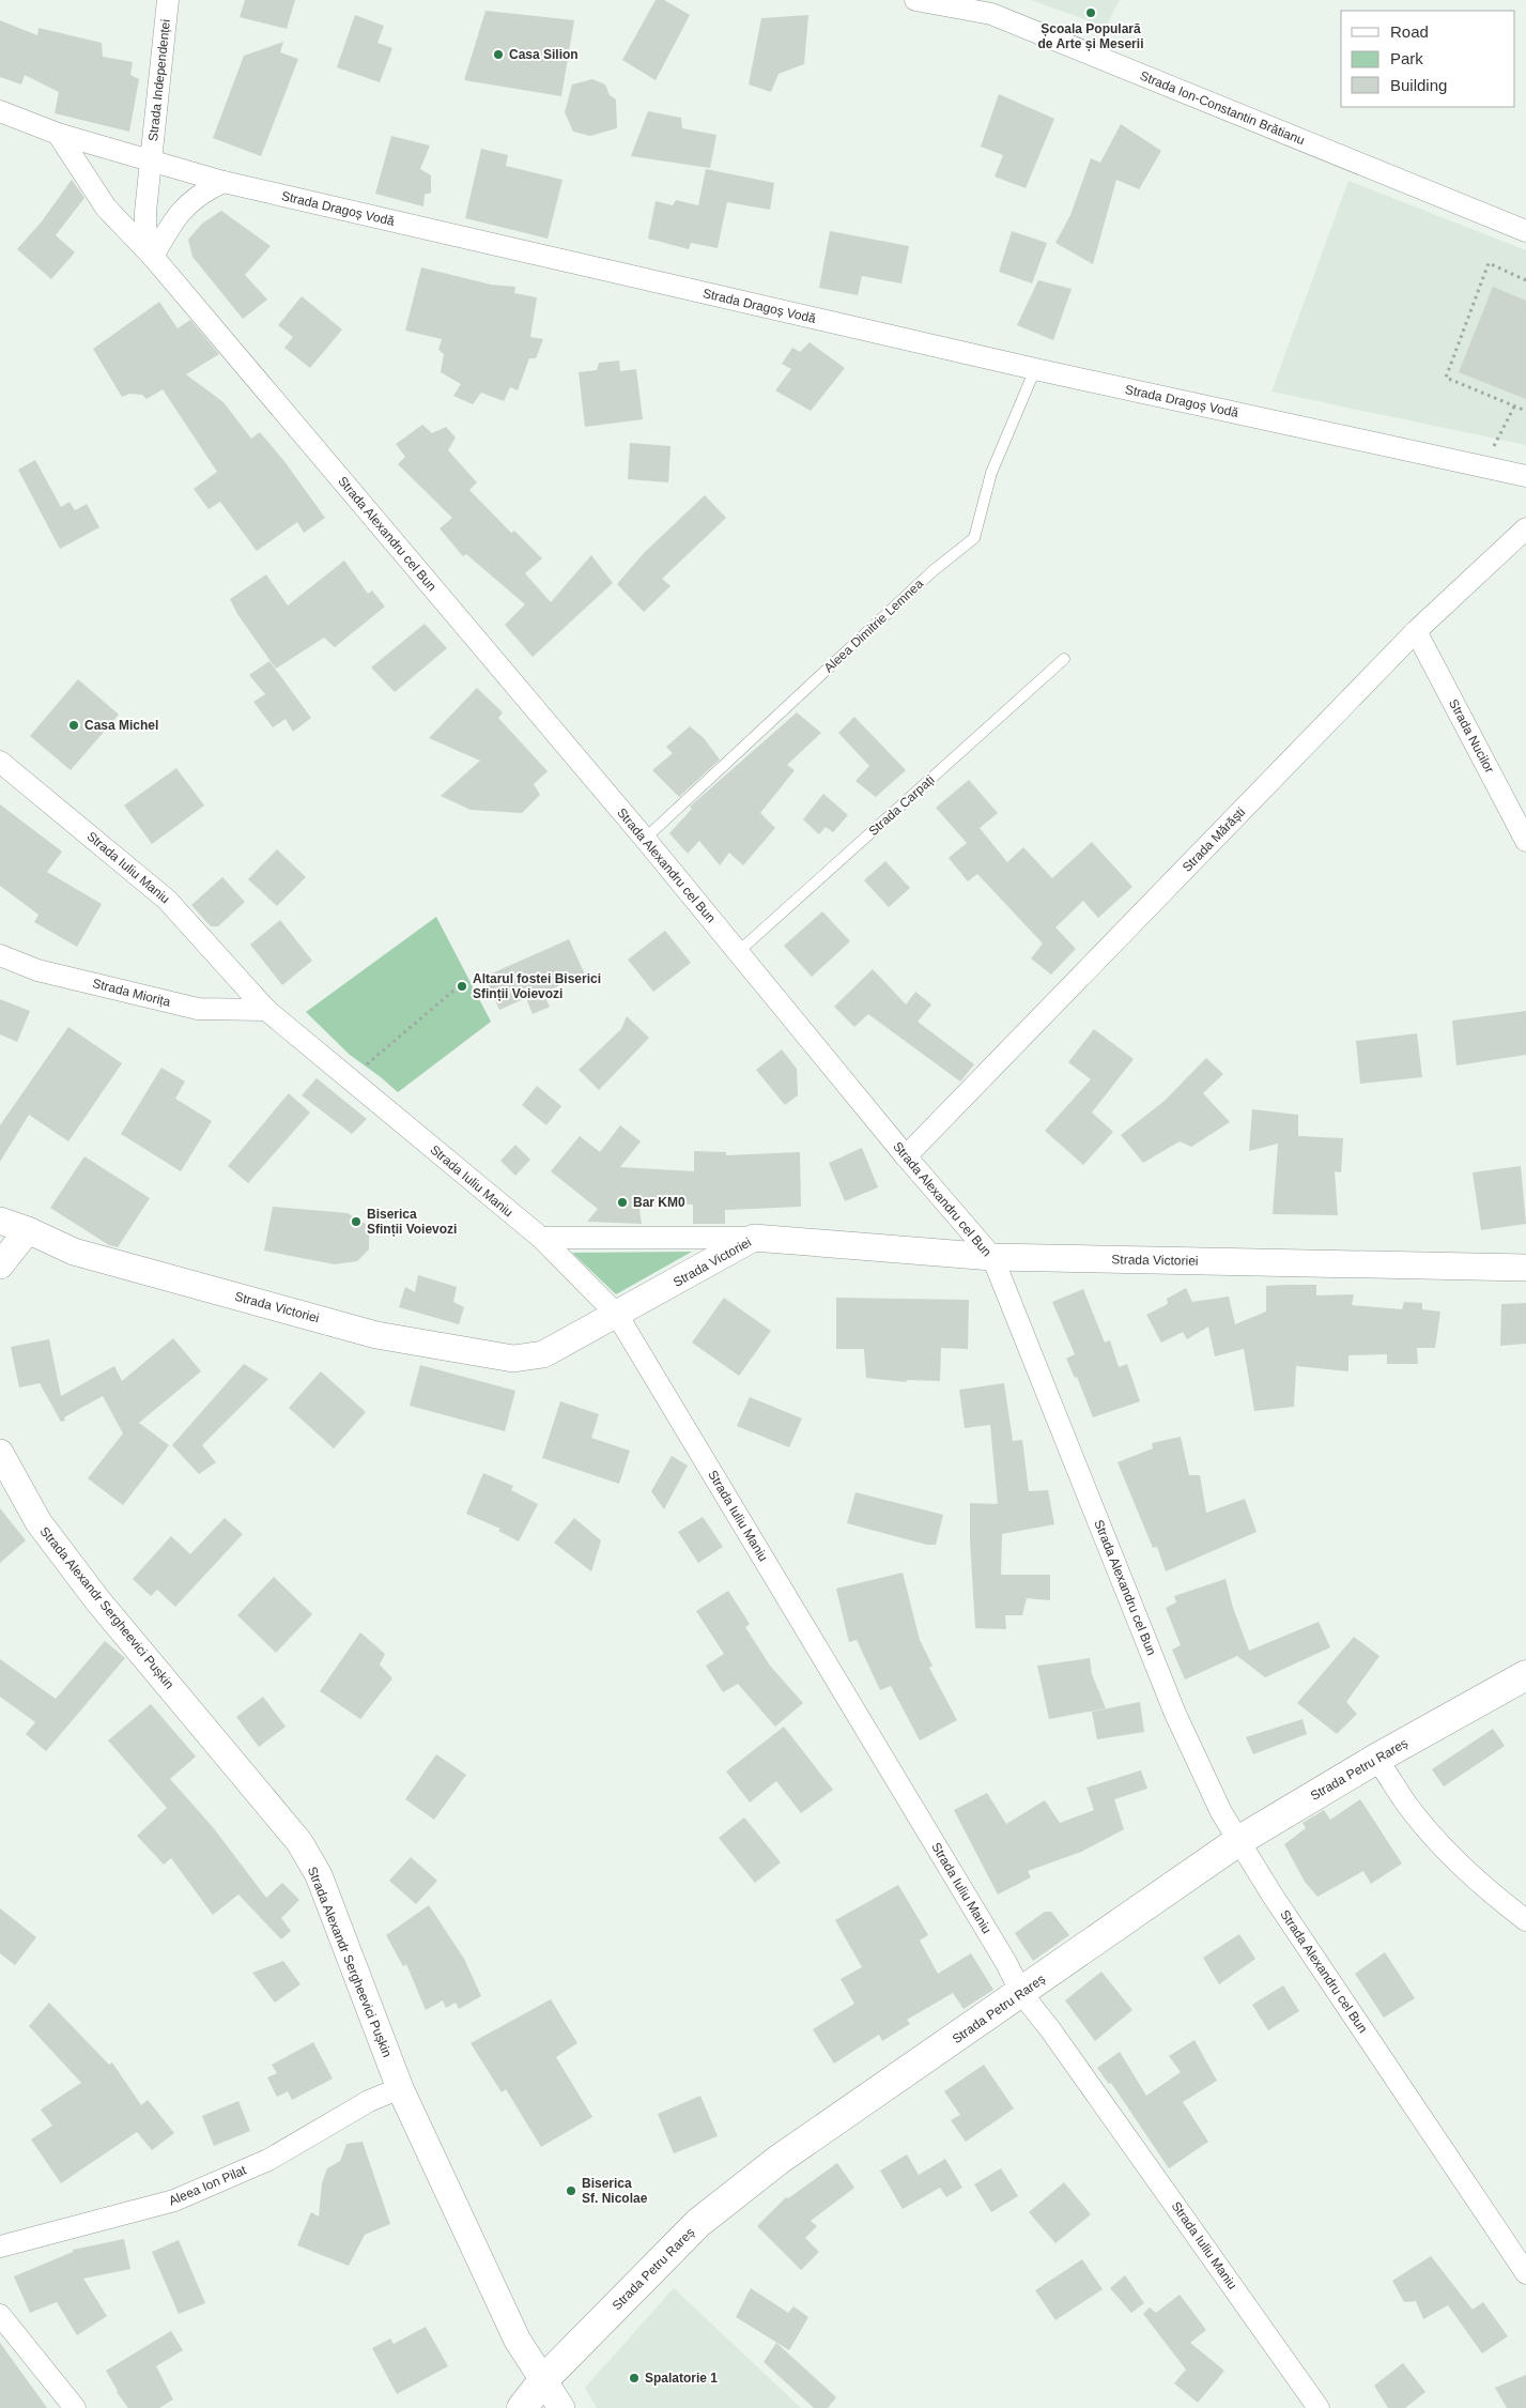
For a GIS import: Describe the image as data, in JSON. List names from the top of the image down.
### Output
{
  "streets": {
    "main road": ["Strada Petru Rareș"],
    "street": [
      "Strada Independenței",
      "Strada Ion-Constantin Brătianu",
      "Strada Dragoș Vodă",
      "Strada Alexandru cel Bun",
      "Strada Nucilor",
      "Strada Mărăști",
      "Strada Iuliu Maniu",
      "Strada Miorița",
      "Strada Victoriei",
      "Strada Alexandr Sergheevici Pușkin",
      "Aleea Ion Pilat"
    ],
    "lane": ["Aleea Dimitrie Lemnea", "Strada Carpați"]
  },
  "crossings": [
    ["Strada Independenței", "Strada Dragoș Vodă"],
    ["Strada Independenței", "Strada Alexandru cel Bun"],
    ["Strada Dragoș Vodă", "Strada Alexandru cel Bun"],
    ["Strada Dragoș Vodă", "Aleea Dimitrie Lemnea"],
    ["Strada Alexandru cel Bun", "Aleea Dimitrie Lemnea"],
    ["Strada Alexandru cel Bun", "Strada Carpați"],
    ["Strada Alexandru cel Bun", "Strada Mărăști"],
    ["Strada Alexandru cel Bun", "Strada Victoriei"],
    ["Strada Alexandru cel Bun", "Strada Petru Rareș"],
    ["Strada Nucilor", "Strada Mărăști"],
    ["Strada Iuliu Maniu", "Strada Miorița"],
    ["Strada Iuliu Maniu", "Strada Victoriei"],
    ["Strada Iuliu Maniu", "Strada Petru Rareș"],
    ["Strada Alexandr Sergheevici Pușkin", "Strada Petru Rareș"],
    ["Strada Alexandr Sergheevici Pușkin", "Aleea Ion Pilat"]
  ],
  "places": [
    "Școala Populară de Arte și Meserii",
    "Casa Silion",
    "Casa Michel",
    "Altarul fostei Biserici Sfinții Voievozi",
    "Bar KM0",
    "Biserica Sfinții Voievozi",
    "Biserica Sf. Nicolae",
    "Spalatorie 1"
  ],
  "legend": ["Road", "Park", "Building"]
}
